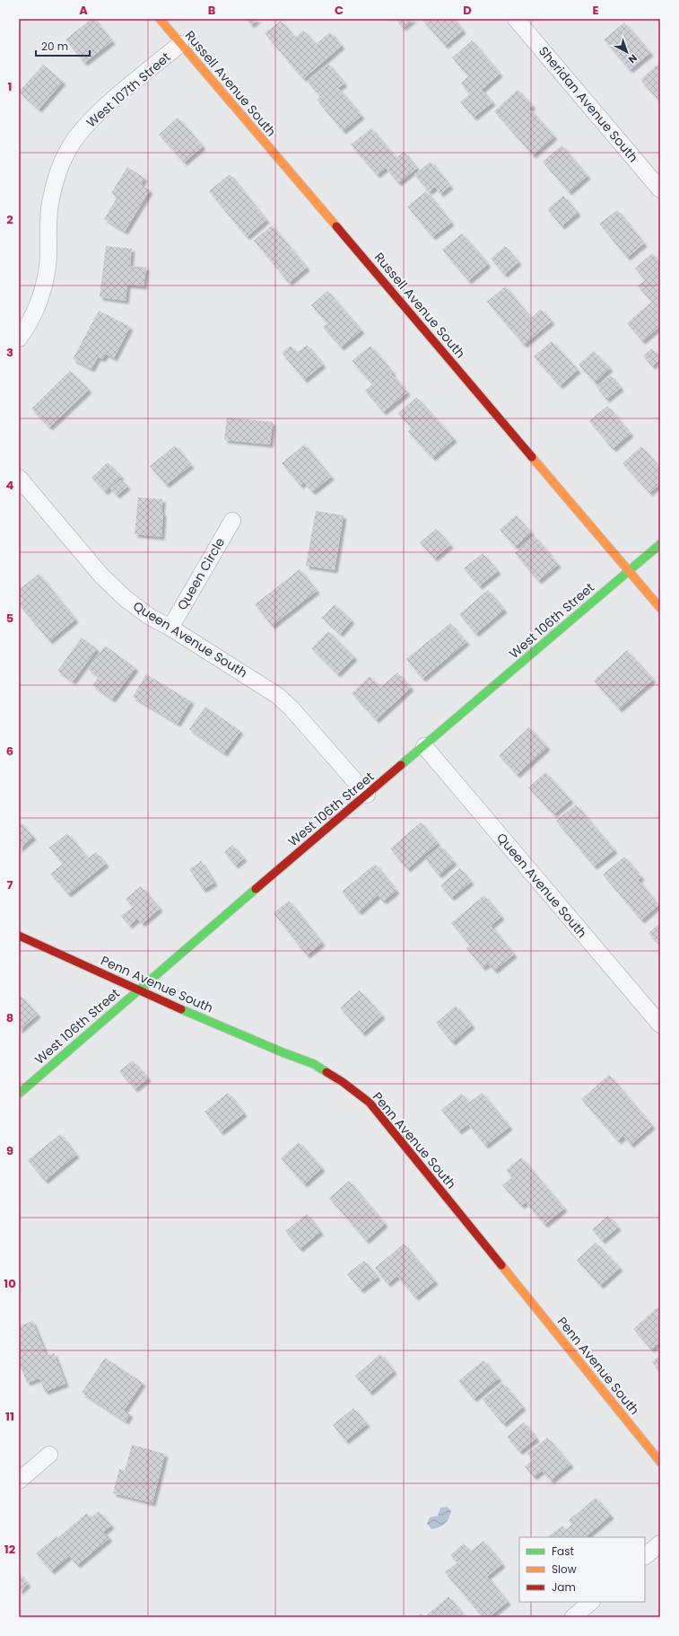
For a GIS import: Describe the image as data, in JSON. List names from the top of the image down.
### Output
{
  "streets": {
    "street": [
      "Russell Avenue South",
      "West 107th Street",
      "Sheridan Avenue South",
      "Queen Circle",
      "West 106th Street",
      "Queen Avenue South",
      "Penn Avenue South"
    ]
  },
  "crossings": [
    ["Russell Avenue South", "West 107th Street"],
    ["Russell Avenue South", "West 106th Street"],
    ["Queen Circle", "Queen Avenue South"],
    ["West 106th Street", "Queen Avenue South"],
    ["West 106th Street", "Penn Avenue South"]
  ],
  "legend": ["Fast", "Slow", "Jam"],
  "scale_bar": "20 m",
  "north": "bottom right",
  "grid": {
    "columns": [
      "A",
      "B",
      "C",
      "D",
      "E"
    ],
    "rows": [
      "1",
      "2",
      "3",
      "4",
      "5",
      "6",
      "7",
      "8",
      "9",
      "10",
      "11",
      "12"
    ]
  }
}
